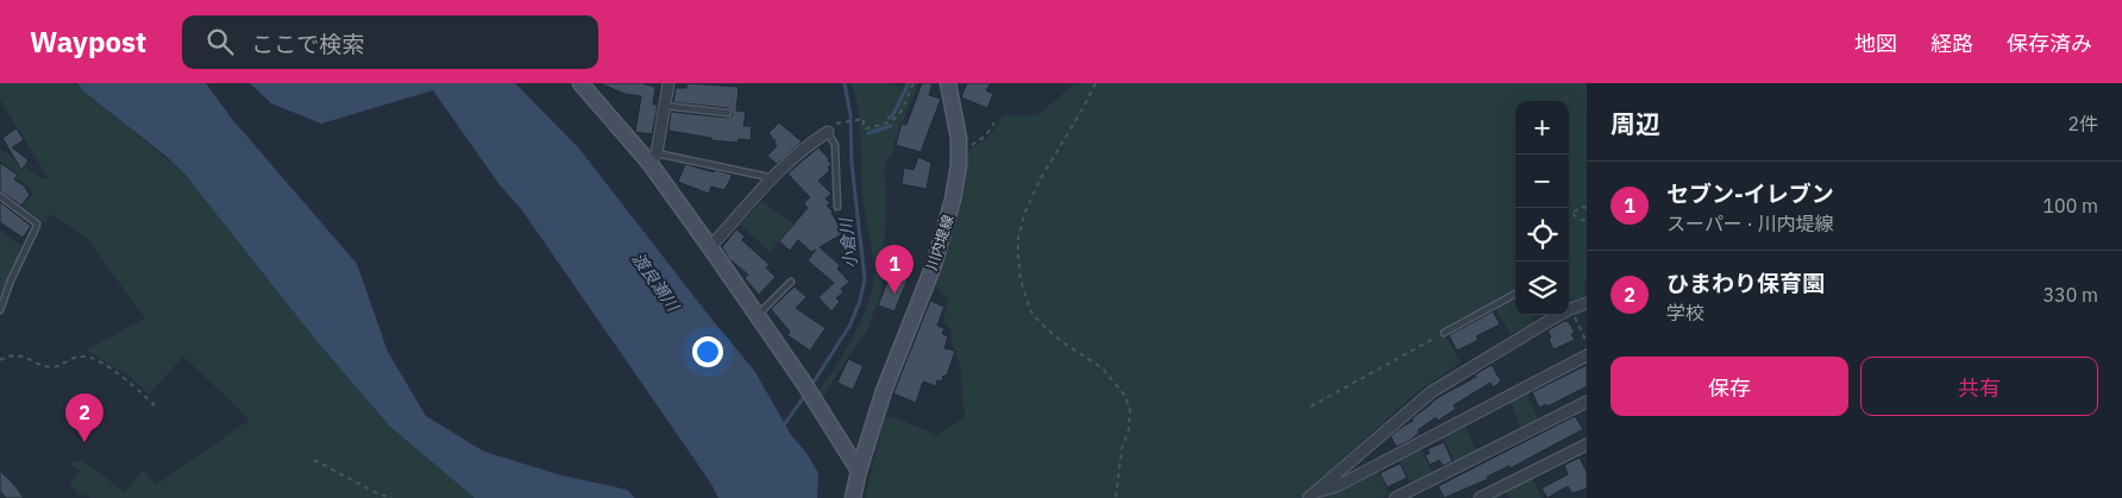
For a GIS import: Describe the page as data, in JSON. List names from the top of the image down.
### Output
{
  "streets": {
    "street": ["川内堤線"]
  },
  "water": ["小倉川", "渡良瀬川"],
  "page": {
    "header": "Waypost",
    "search": "ここで検索",
    "nav": ["地図", "経路", "保存済み"],
    "heading": ["周辺", "2件"],
    "map_buttons": ["+", "−"],
    "list": [
      {
        "mark": "1",
        "name": "セブン-イレブン",
        "note": "スーパー · 川内堤線",
        "value": "100 m"
      },
      {
        "mark": "2",
        "name": "ひまわり保育園",
        "note": "学校",
        "value": "330 m"
      }
    ],
    "pins": ["1", "2"],
    "buttons": ["保存", "共有"]
  }
}
